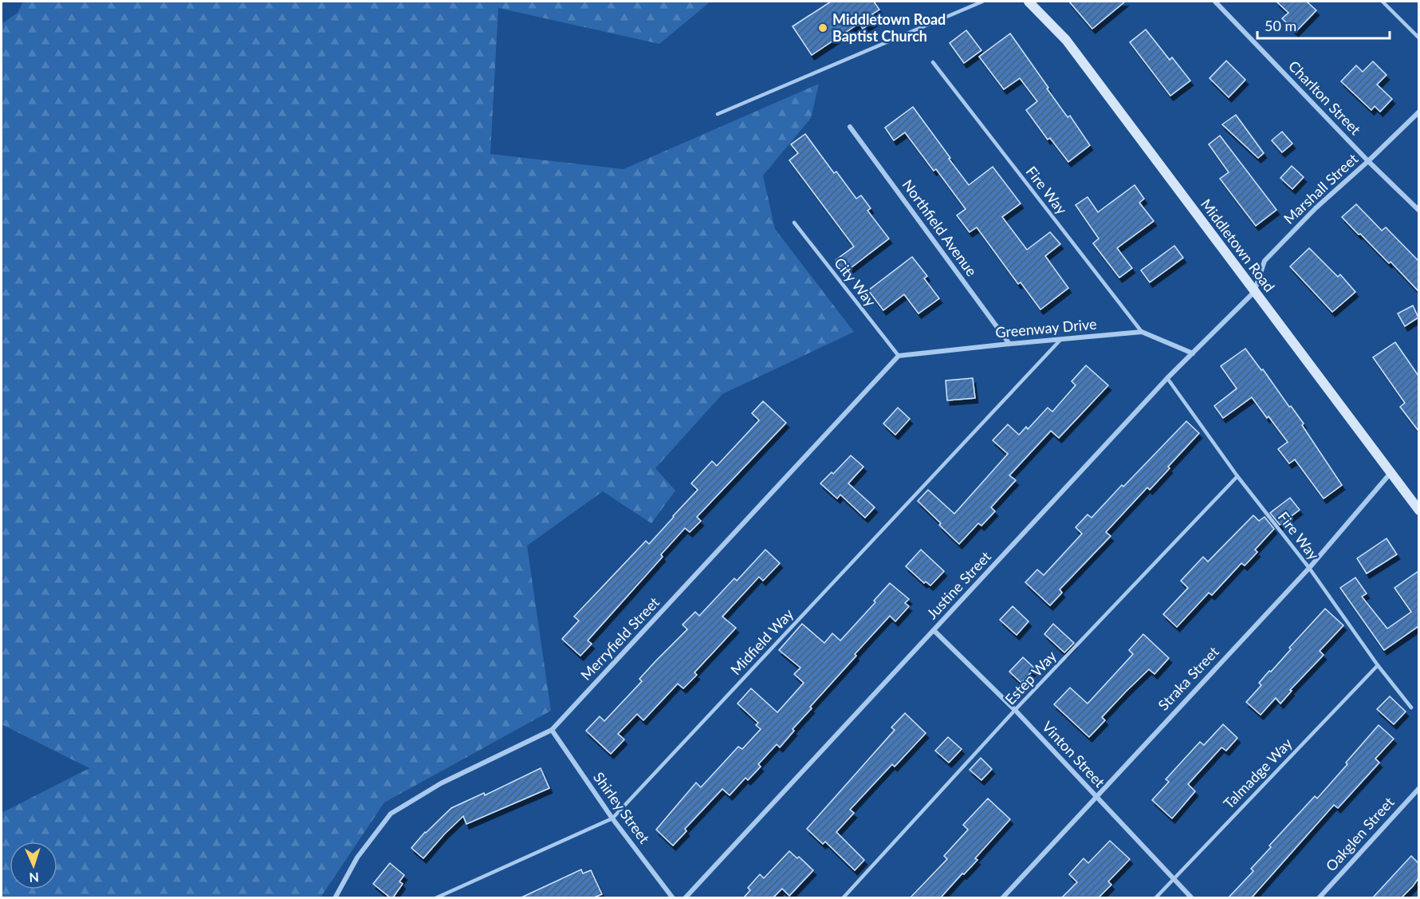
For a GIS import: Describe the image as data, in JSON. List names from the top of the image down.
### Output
{
  "streets": {
    "street": [
      "Charlton Street",
      "Marshall Street",
      "Northfield Avenue",
      "Middletown Road",
      "Greenway Drive",
      "Justine Street",
      "Merryfield Street",
      "Straka Street",
      "Vinton Street",
      "Shirley Street",
      "Oakglen Street"
    ],
    "lane": [
      "Fire Way",
      "City Way",
      "Midfield Way",
      "Estep Way",
      "Talmadge Way"
    ]
  },
  "crossings": [
    ["Charlton Street", "Marshall Street"],
    ["Marshall Street", "Middletown Road"],
    ["Marshall Street", "Justine Street"],
    ["Fire Way", "Greenway Drive"],
    ["Fire Way", "Justine Street"],
    ["Fire Way", "Estep Way"],
    ["Fire Way", "Straka Street"],
    ["Fire Way", "Talmadge Way"],
    ["Northfield Avenue", "Greenway Drive"],
    ["Middletown Road", "Justine Street"],
    ["Middletown Road", "Straka Street"],
    ["City Way", "Greenway Drive"],
    ["City Way", "Merryfield Street"],
    ["Greenway Drive", "Justine Street"],
    ["Greenway Drive", "Merryfield Street"],
    ["Greenway Drive", "Midfield Way"],
    ["Justine Street", "Vinton Street"],
    ["Merryfield Street", "Shirley Street"],
    ["Midfield Way", "Shirley Street"],
    ["Estep Way", "Vinton Street"],
    ["Straka Street", "Vinton Street"],
    ["Vinton Street", "Talmadge Way"]
  ],
  "places": ["Middletown Road Baptist Church"],
  "scale_bar": "50 m",
  "north": "bottom"
}
